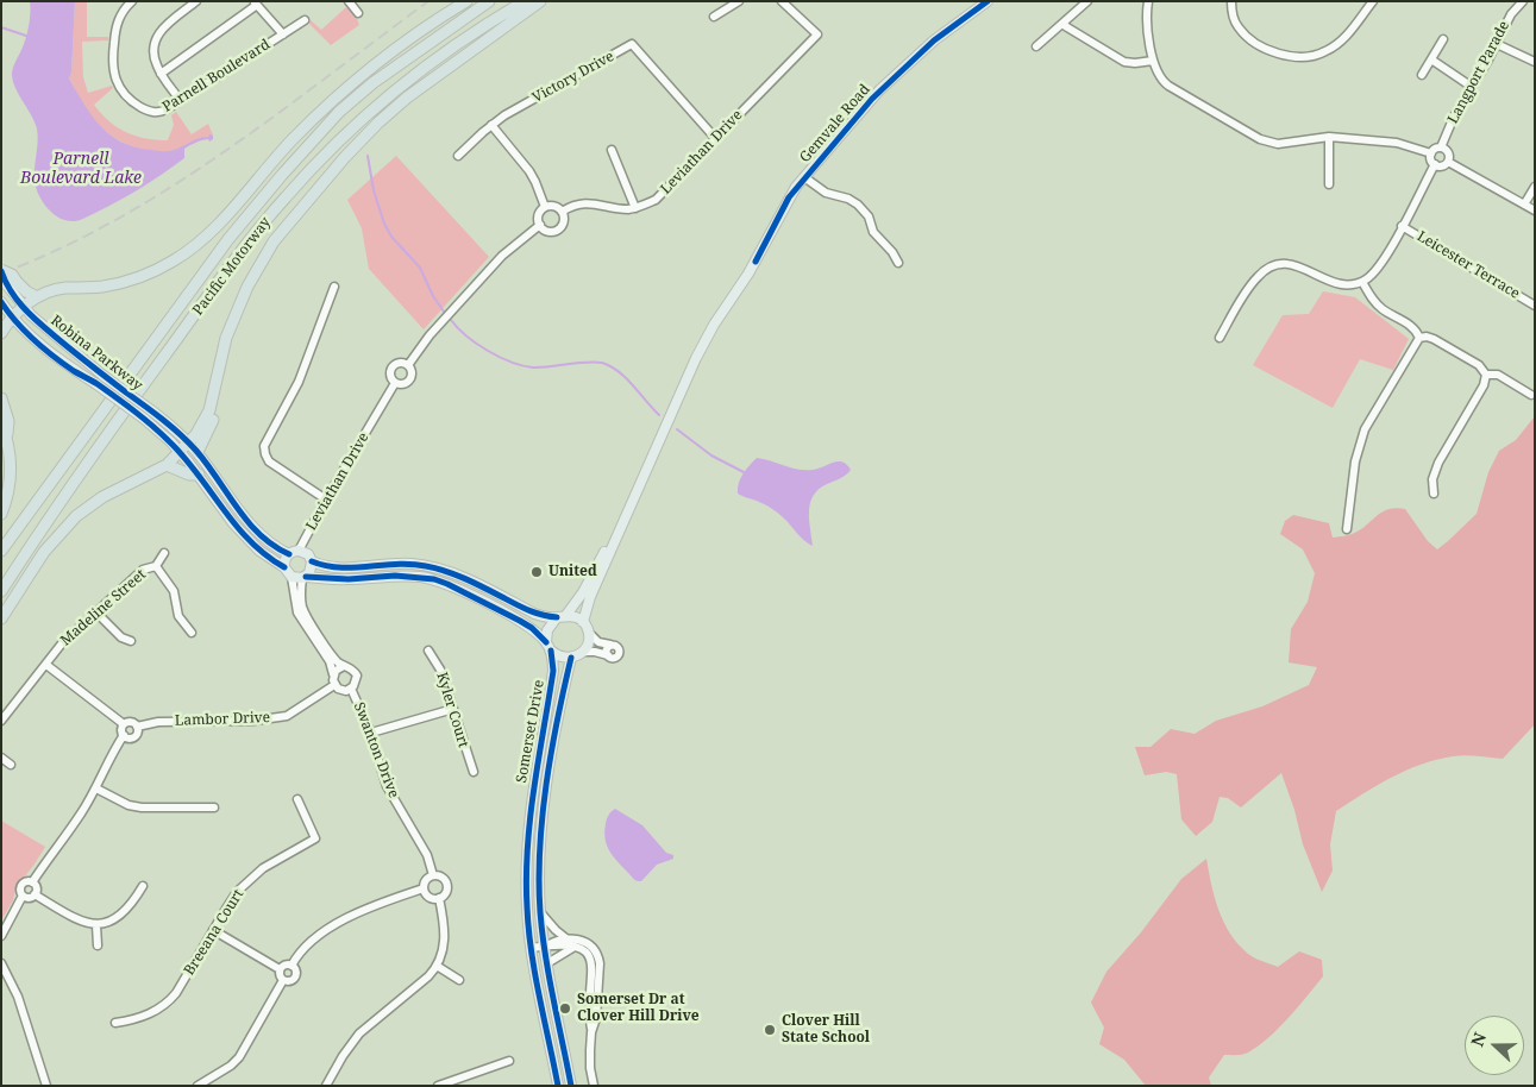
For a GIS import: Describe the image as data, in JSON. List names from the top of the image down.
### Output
{
  "streets": {
    "highway": ["Pacific Motorway"],
    "main road": ["Gemvale Road", "Robina Parkway", "Somerset Drive"],
    "street": [
      "Langport Parade",
      "Parnell Boulevard",
      "Victory Drive",
      "Leviathan Drive",
      "Leicester Terrace",
      "Madeline Street",
      "Kyler Court",
      "Lambor Drive",
      "Swanton Drive",
      "Breeana Court"
    ]
  },
  "crossings": [
    ["Victory Drive", "Leviathan Drive"],
    ["Gemvale Road", "Somerset Drive"],
    ["Lambor Drive", "Swanton Drive"]
  ],
  "water": ["Parnell Boulevard Lake"],
  "places": ["United", "Somerset Dr at Clover Hill Drive", "Clover Hill State School"],
  "north": "left"
}
